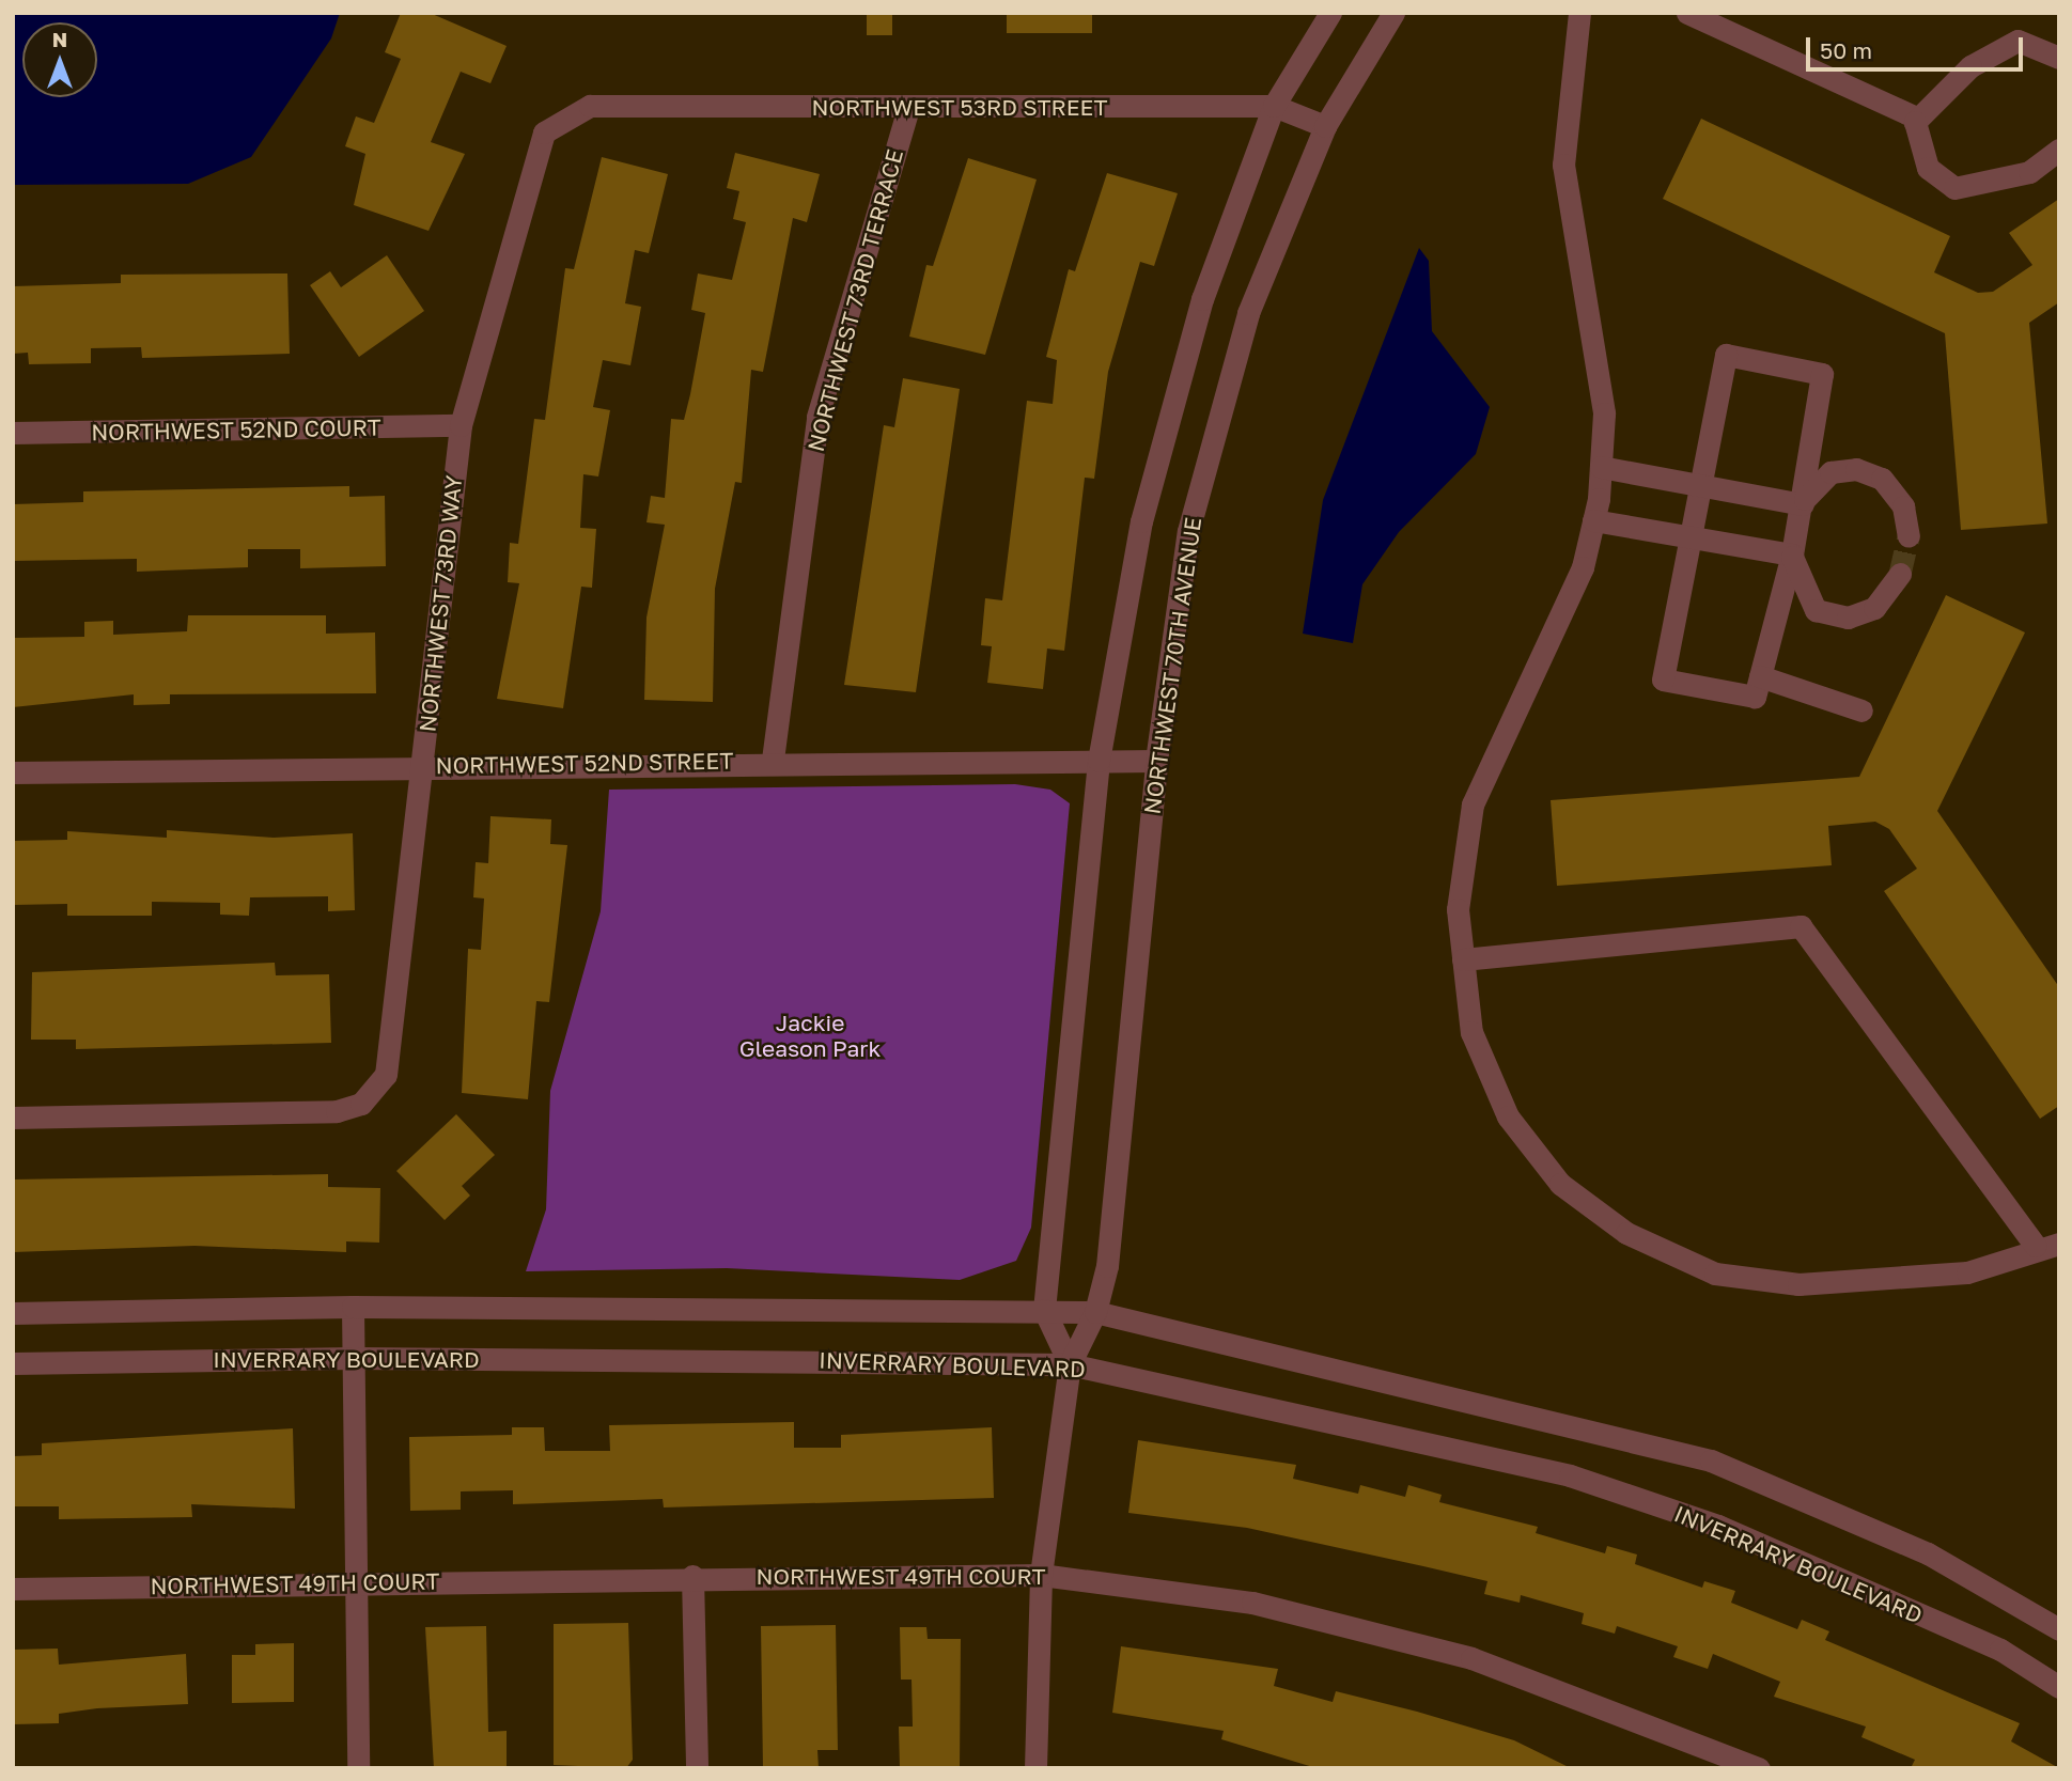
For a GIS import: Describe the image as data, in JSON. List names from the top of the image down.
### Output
{
  "streets": {
    "street": [
      "NORTHWEST 53RD STREET",
      "NORTHWEST 73RD TERRACE",
      "NORTHWEST 52ND COURT",
      "NORTHWEST 73RD WAY",
      "NORTHWEST 70TH AVENUE",
      "NORTHWEST 52ND STREET",
      "INVERRARY BOULEVARD",
      "NORTHWEST 49TH COURT"
    ]
  },
  "crossings": [
    ["NORTHWEST 53RD STREET", "NORTHWEST 73RD TERRACE"],
    ["NORTHWEST 53RD STREET", "NORTHWEST 73RD WAY"],
    ["NORTHWEST 53RD STREET", "NORTHWEST 70TH AVENUE"],
    ["NORTHWEST 73RD TERRACE", "NORTHWEST 52ND STREET"],
    ["NORTHWEST 52ND COURT", "NORTHWEST 73RD WAY"],
    ["NORTHWEST 73RD WAY", "NORTHWEST 52ND STREET"],
    ["NORTHWEST 70TH AVENUE", "NORTHWEST 52ND STREET"],
    ["NORTHWEST 70TH AVENUE", "INVERRARY BOULEVARD"]
  ],
  "parks": ["Jackie Gleason Park"],
  "scale_bar": "50 m",
  "north": "top"
}
